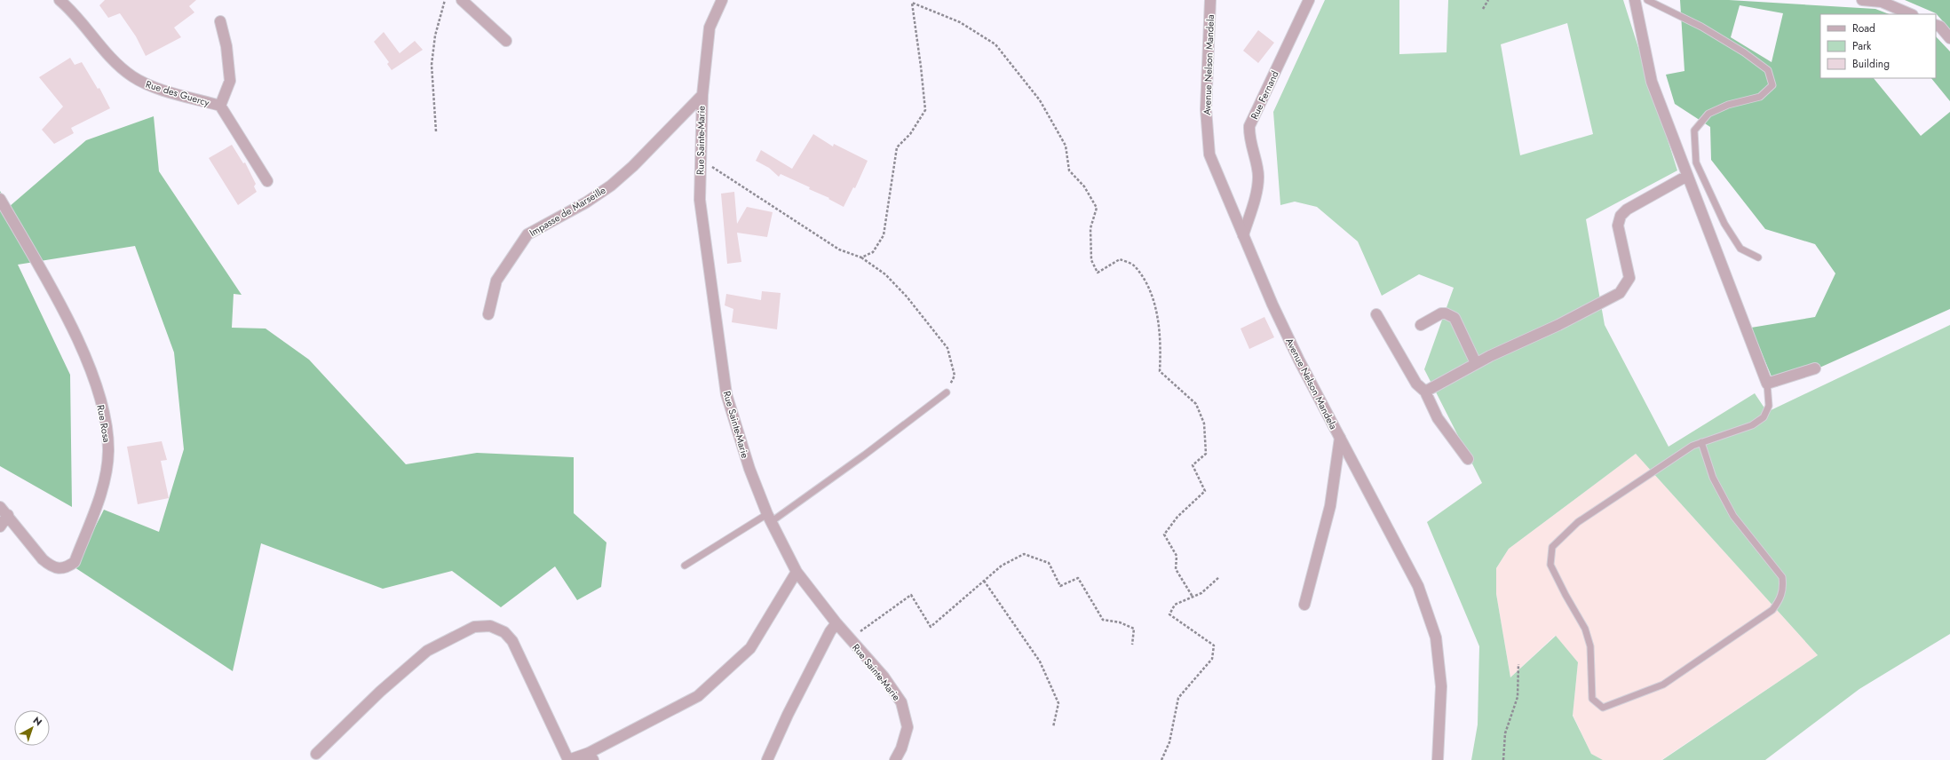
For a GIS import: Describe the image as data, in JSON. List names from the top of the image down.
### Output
{
  "streets": {
    "street": [
      "Avenue Nelson Mandela",
      "Rue des Guercy",
      "Rue Fernand",
      "Rue Sainte-Marie",
      "Impasse de Marseille",
      "Rue Rosa"
    ]
  },
  "crossings": [
    ["Avenue Nelson Mandela", "Rue Fernand"],
    ["Rue Sainte-Marie", "Impasse de Marseille"]
  ],
  "legend": ["Road", "Park", "Building"],
  "north": "top right"
}
